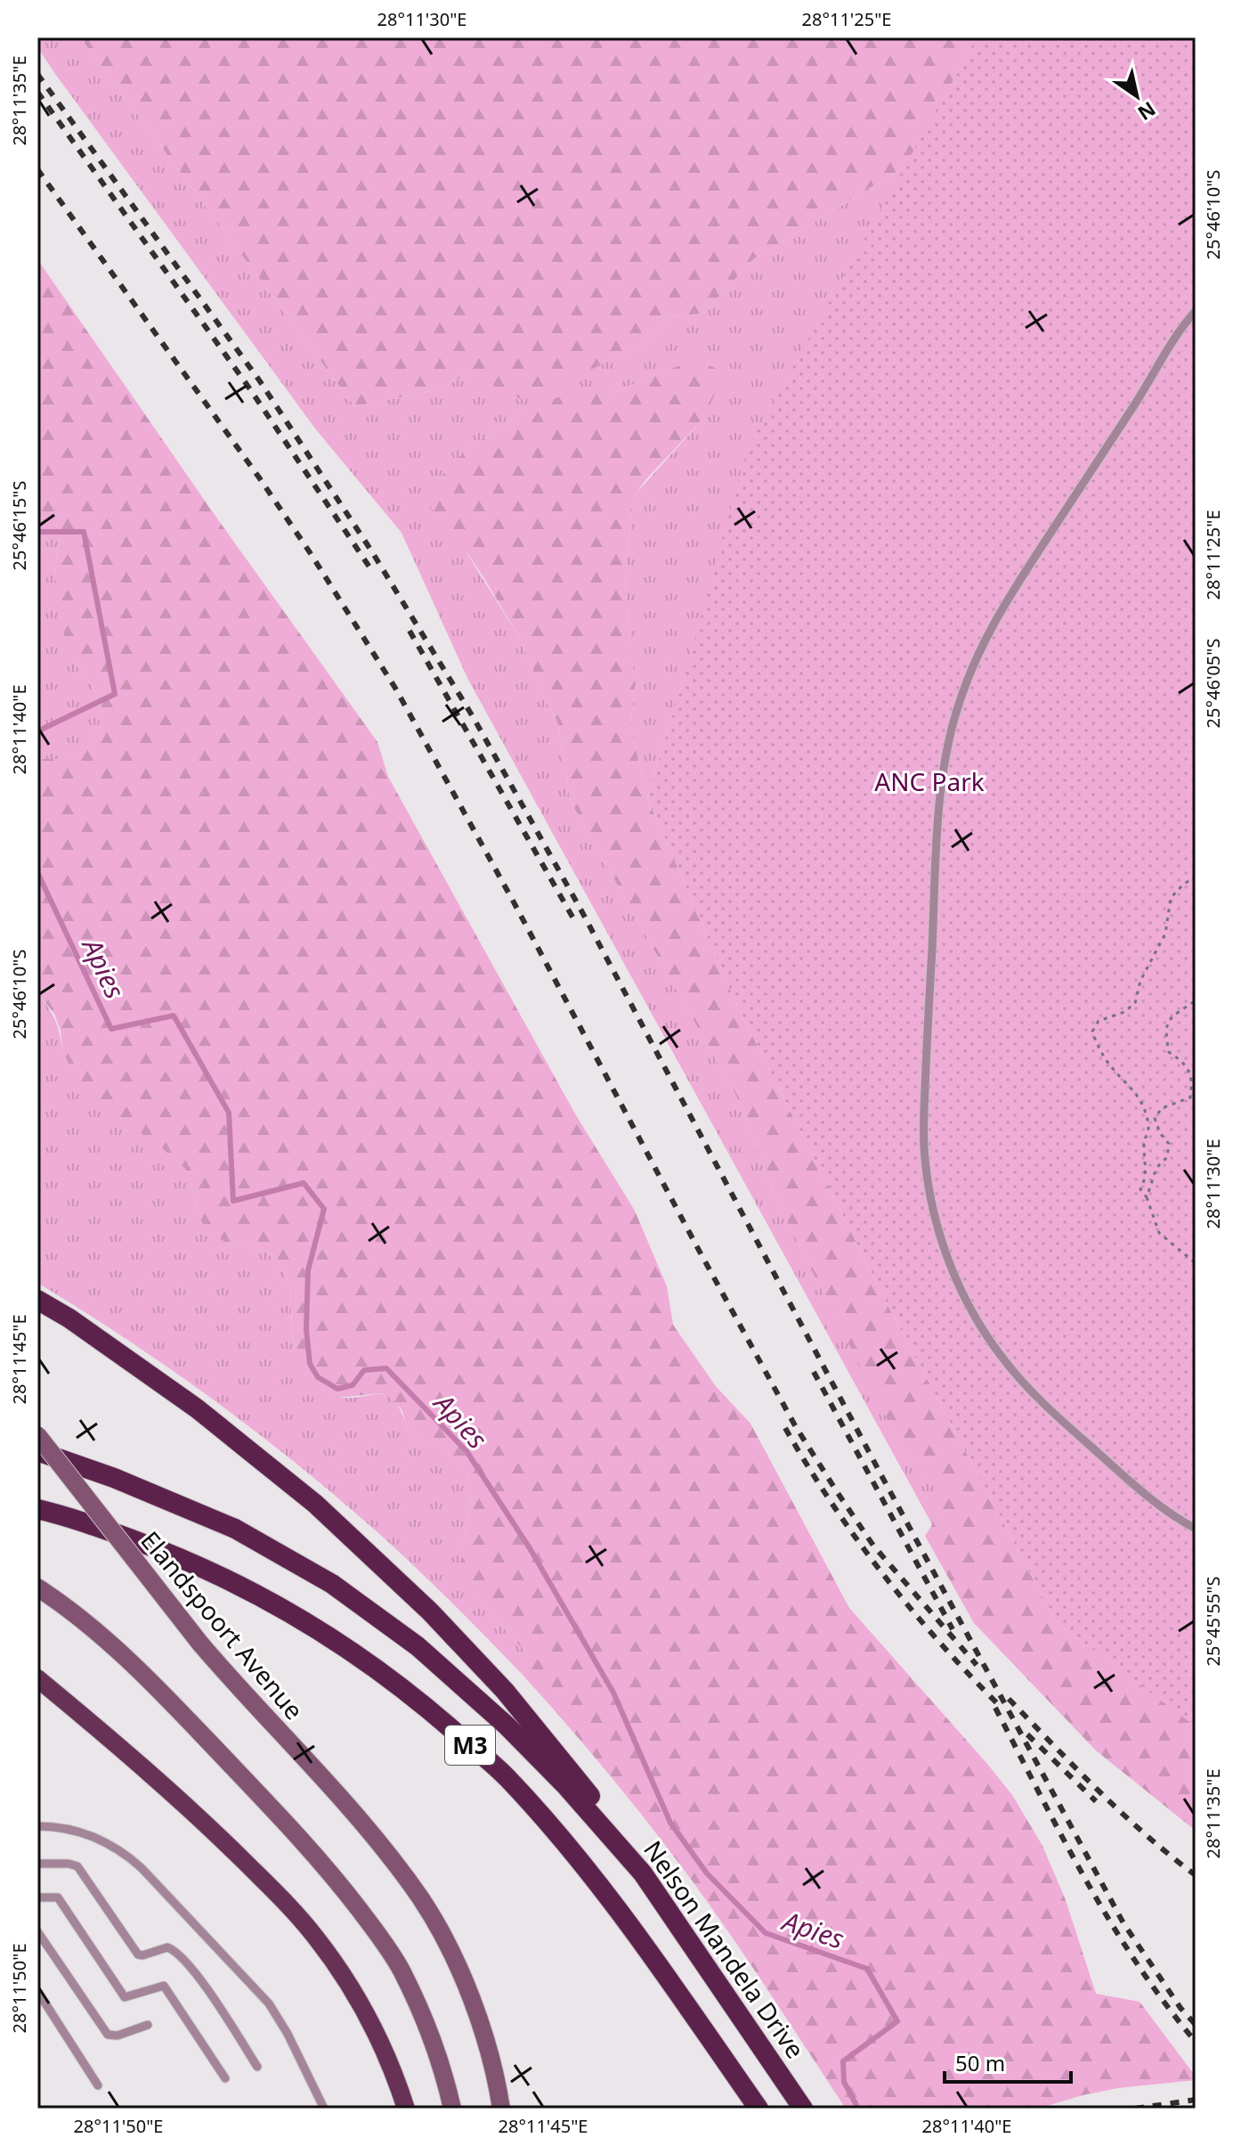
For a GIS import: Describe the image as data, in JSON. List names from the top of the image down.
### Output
{
  "streets": {
    "highway": ["M3", "Nelson Mandela Drive"],
    "main road": ["Elandspoort Avenue"]
  },
  "water": ["Apies"],
  "parks": ["ANC Park"],
  "scale_bar": "50 m",
  "north": "bottom right",
  "coordinates": [
    "28°11'30\"E",
    "28°11'25\"E",
    "28°11'35\"E",
    "25°46'10\"S",
    "25°46'15\"S",
    "25°46'05\"S",
    "28°11'40\"E",
    "28°11'45\"E",
    "25°45'55\"S",
    "28°11'50\"E"
  ]
}
